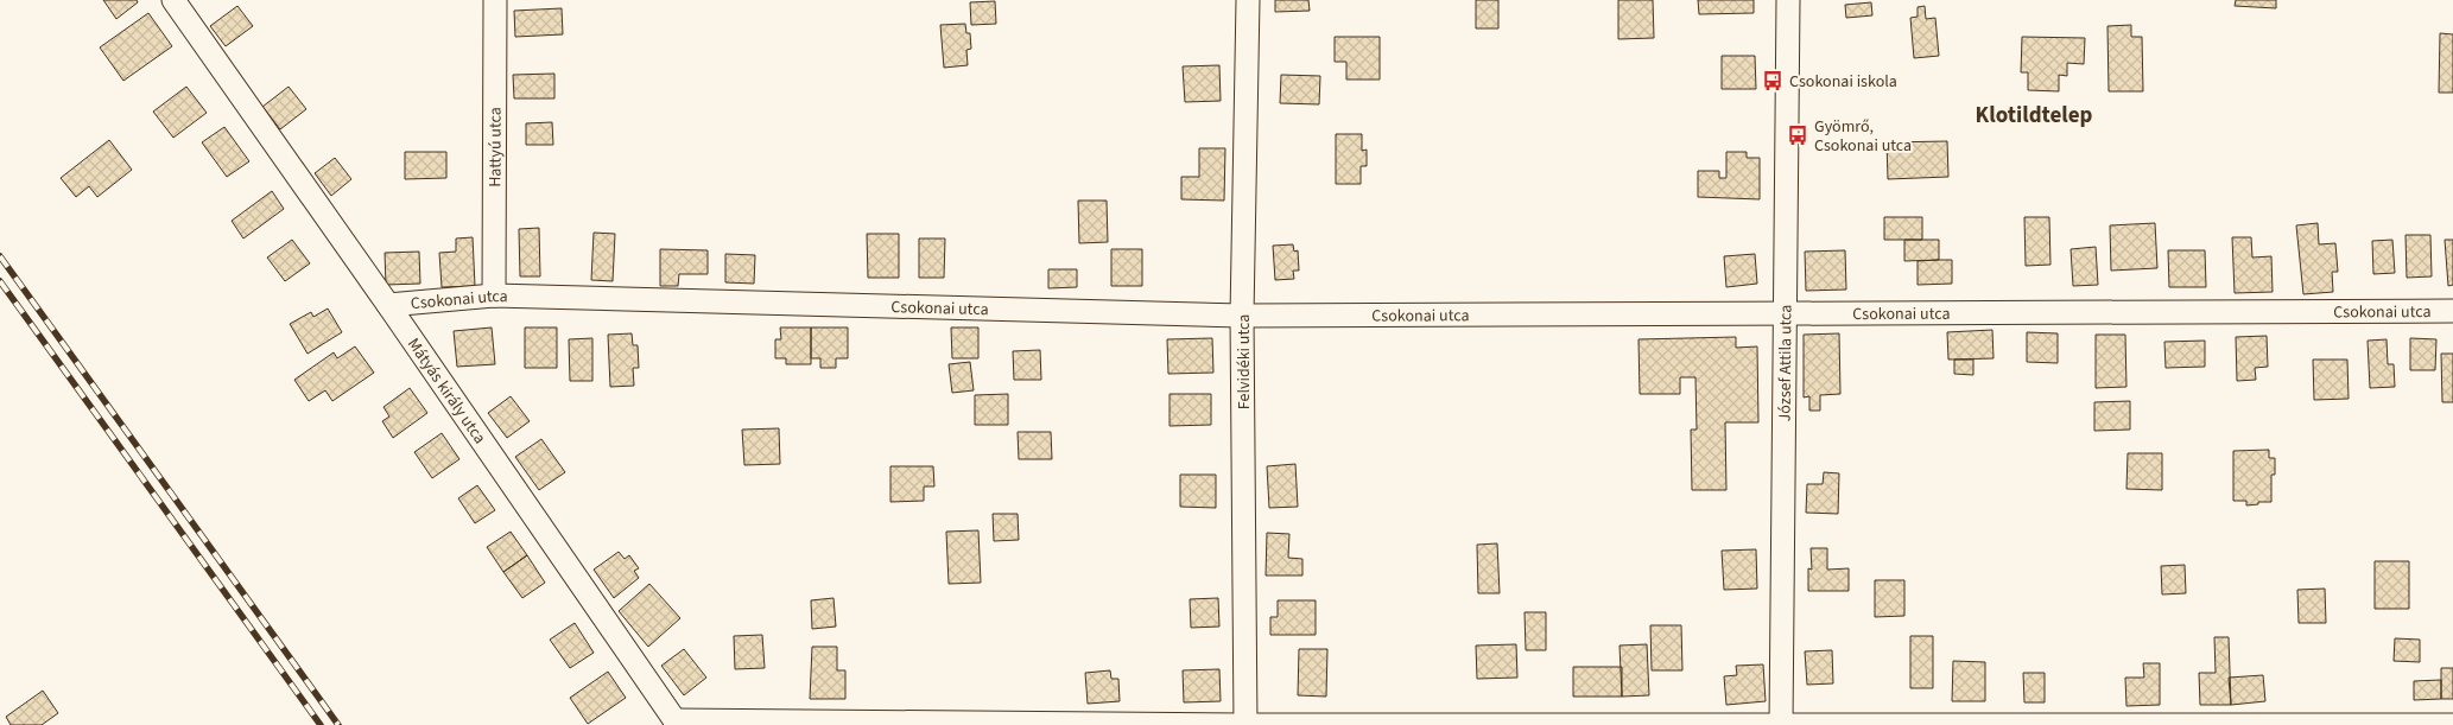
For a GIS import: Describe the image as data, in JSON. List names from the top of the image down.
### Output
{
  "streets": {
    "street": [
      "Hattyú utca",
      "Csokonai utca",
      "Felvidéki utca",
      "József Attila utca",
      "Mátyás király utca"
    ]
  },
  "crossings": [
    ["Hattyú utca", "Csokonai utca"],
    ["Csokonai utca", "Felvidéki utca"],
    ["Csokonai utca", "József Attila utca"],
    ["Csokonai utca", "Mátyás király utca"]
  ],
  "districts": ["Klotildtelep"],
  "places": {
    "bus stop": ["Csokonai iskola", "Gyömrő, Csokonai utca"]
  }
}
